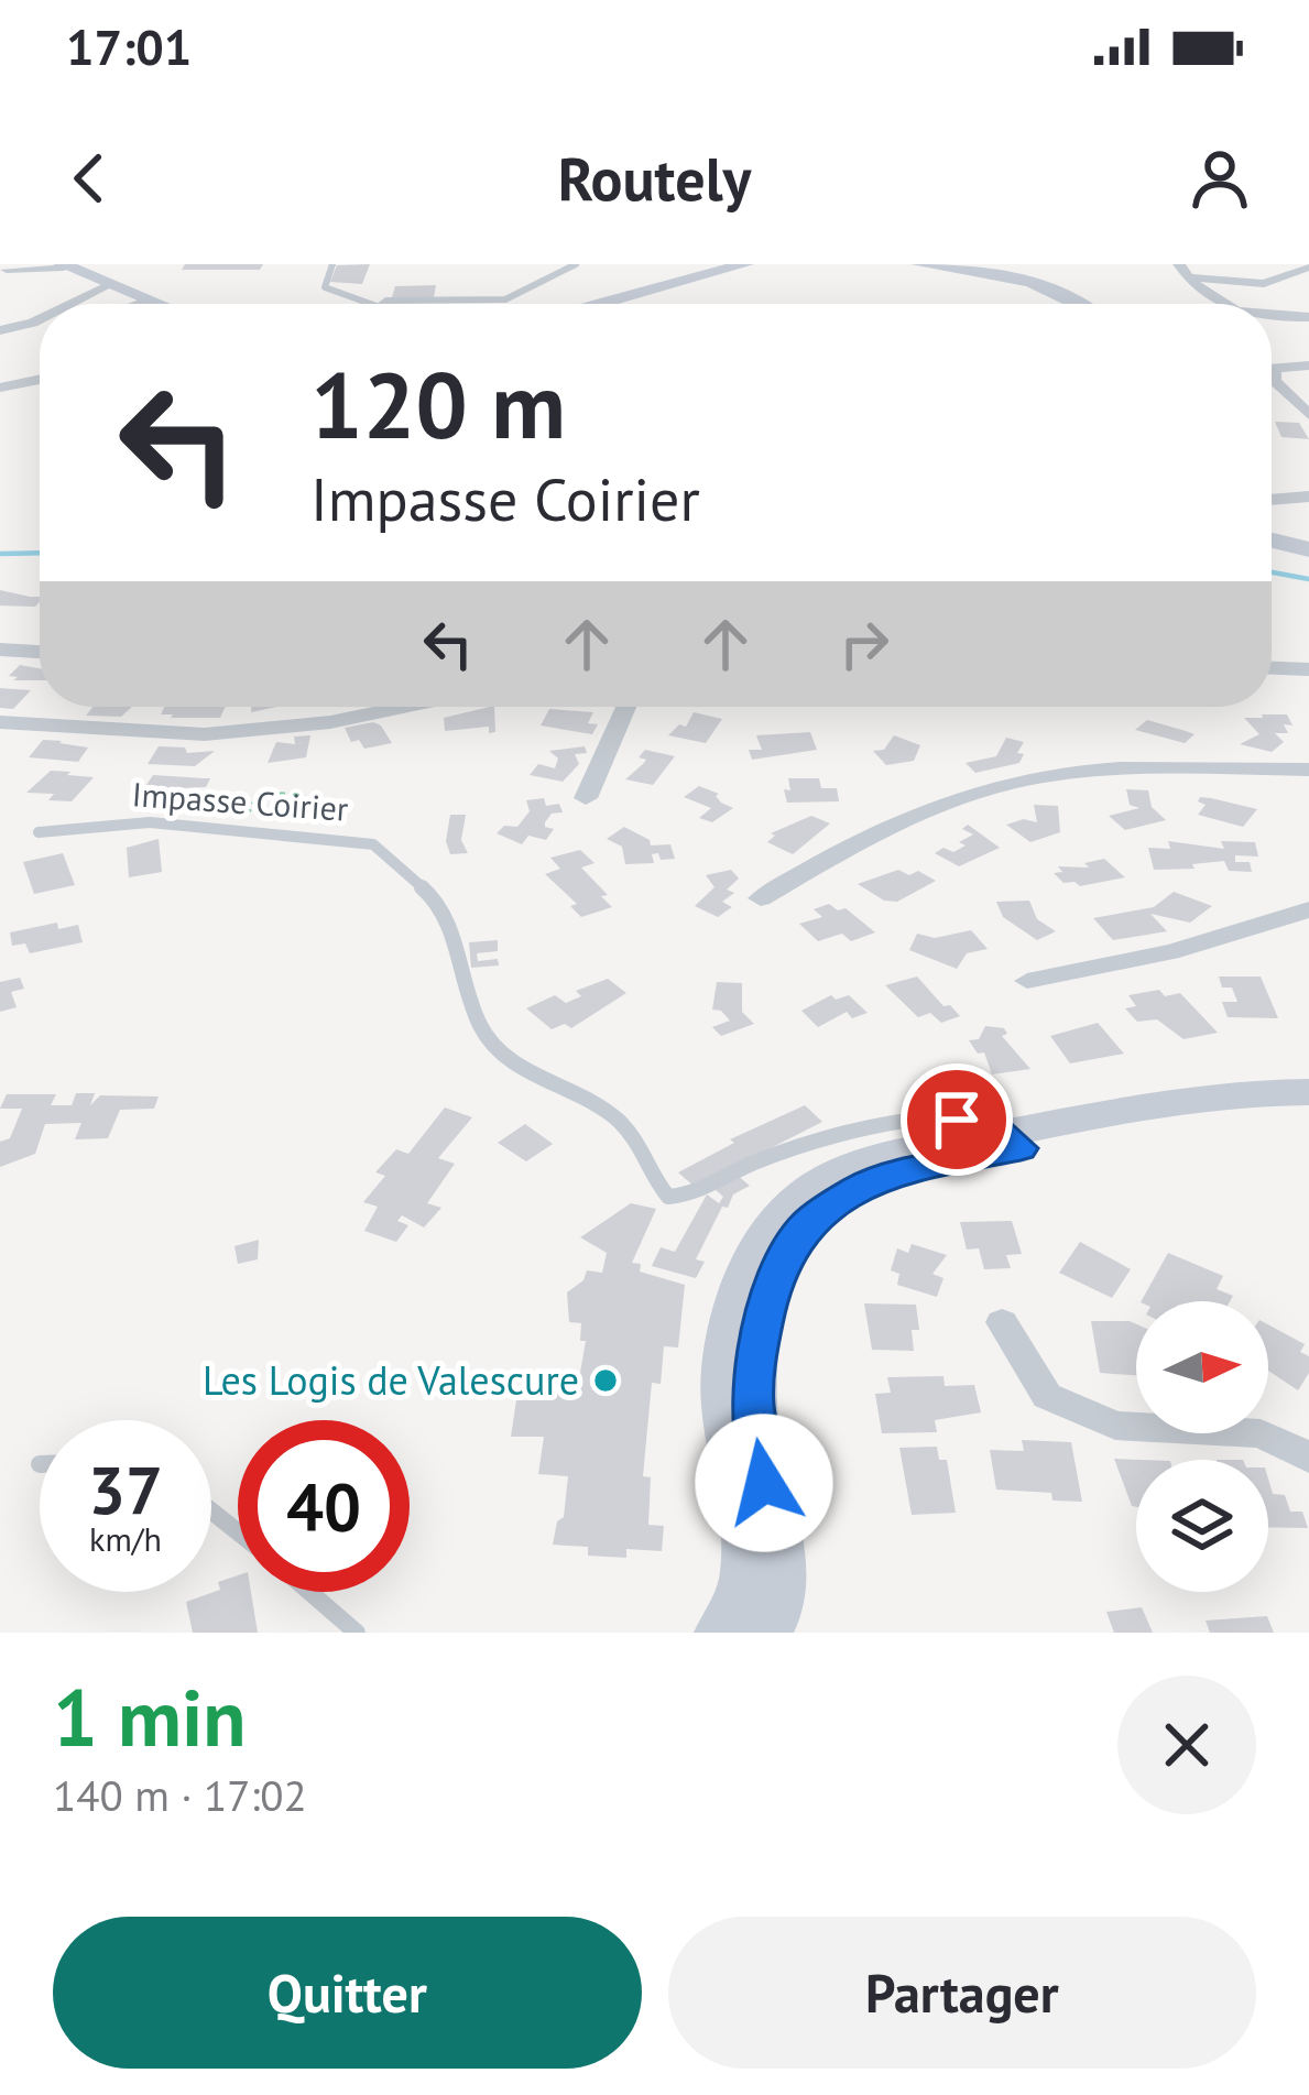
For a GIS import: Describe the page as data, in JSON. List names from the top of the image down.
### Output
{
  "streets": {
    "lane": ["Impasse Coirier"]
  },
  "places": ["Les Logis de Valescure"],
  "north": "right",
  "page": {
    "status": "17:01",
    "header": "Routely",
    "turn": ["120 m", "Impasse Coirier"],
    "speed": "37 km/h",
    "limit": "40",
    "heading": ["1 min", "140 m · 17:02"],
    "buttons": ["Quitter", "Partager"]
  }
}
